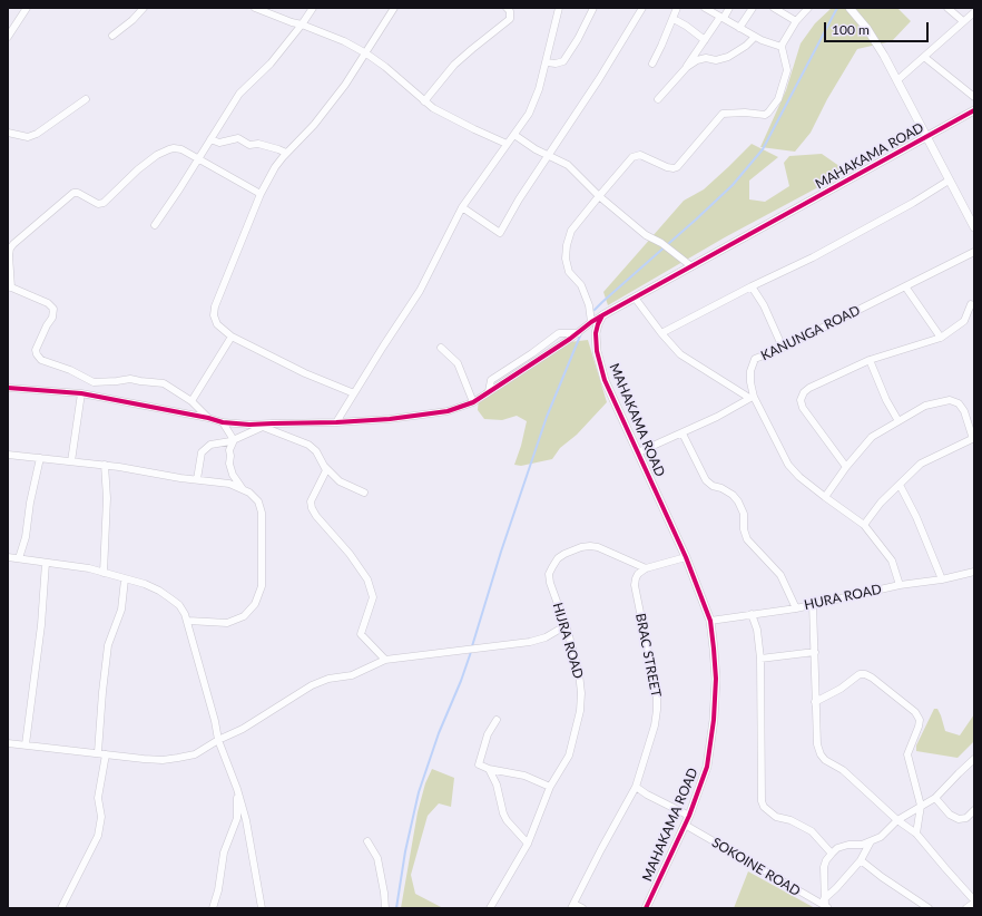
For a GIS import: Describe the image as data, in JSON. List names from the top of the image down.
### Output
{
  "streets": {
    "street": [
      "MAHAKAMA ROAD",
      "KANUNGA ROAD",
      "HURA ROAD",
      "HIJRA ROAD",
      "BRAC STREET",
      "SOKOINE ROAD"
    ]
  },
  "crossings": [
    ["MAHAKAMA ROAD", "HURA ROAD"],
    ["MAHAKAMA ROAD", "SOKOINE ROAD"],
    ["KANUNGA ROAD", "HURA ROAD"],
    ["HIJRA ROAD", "BRAC STREET"]
  ],
  "scale_bar": "100 m"
}
